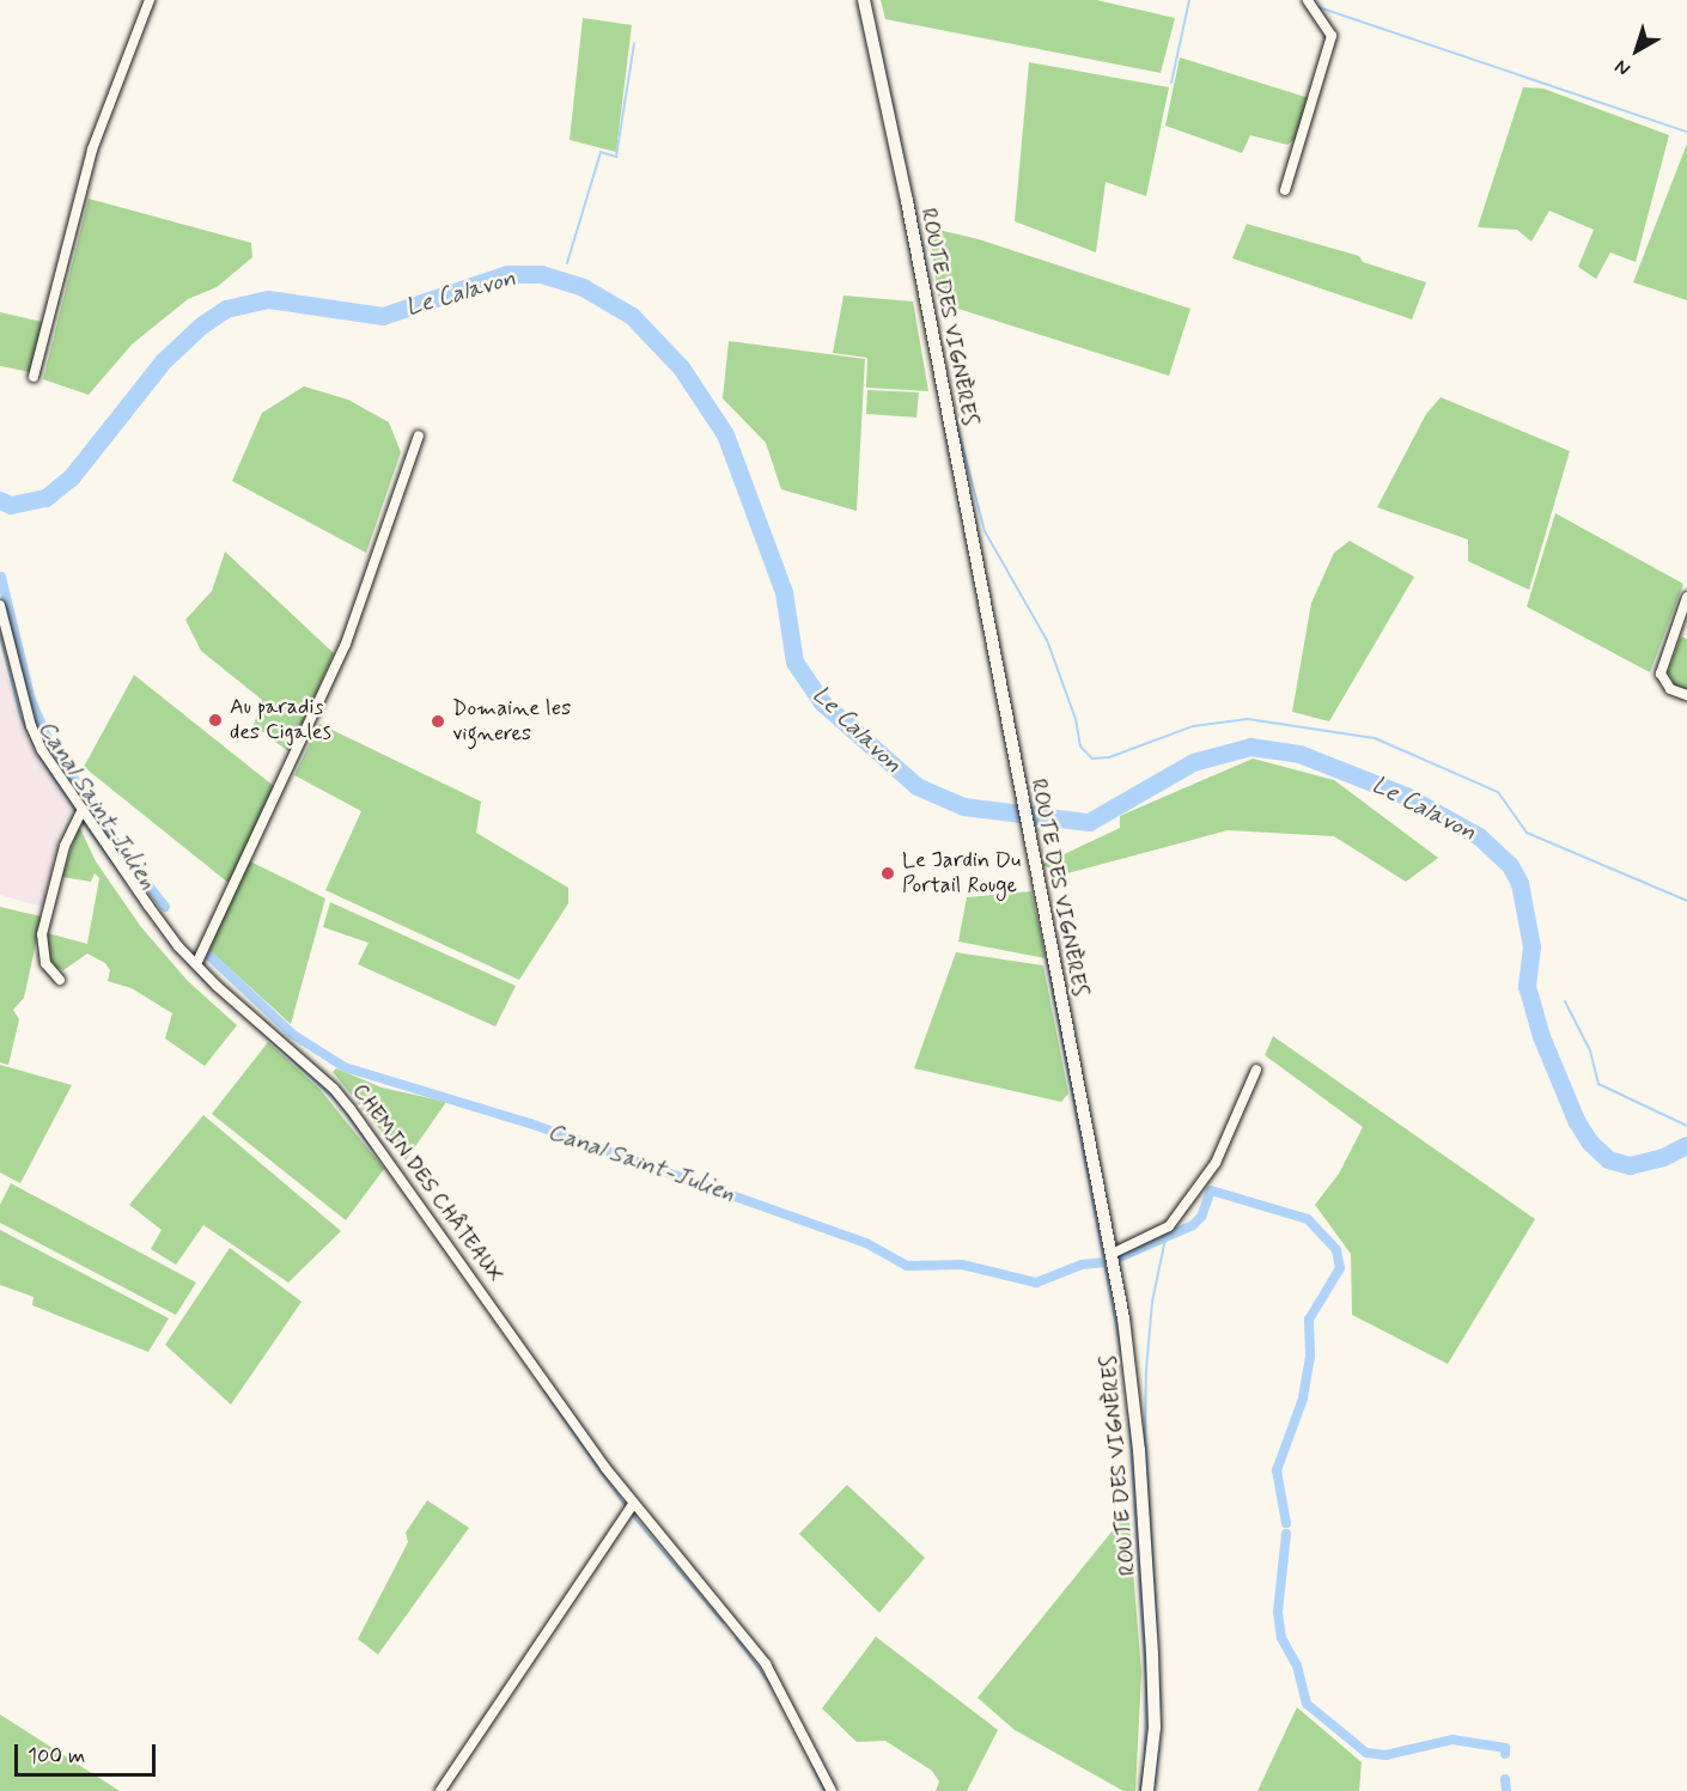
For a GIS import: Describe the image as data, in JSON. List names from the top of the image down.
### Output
{
  "streets": {
    "street": ["ROUTE DES VIGNÈRES", "CHEMIN DES CHÂTEAUX"]
  },
  "water": ["Le Calavon", "Canal Saint-Julien"],
  "places": ["Au paradis des Cigales", "Domaine les vigneres", "Le Jardin Du Portail Rouge"],
  "scale_bar": "100 m",
  "north": "bottom left"
}
